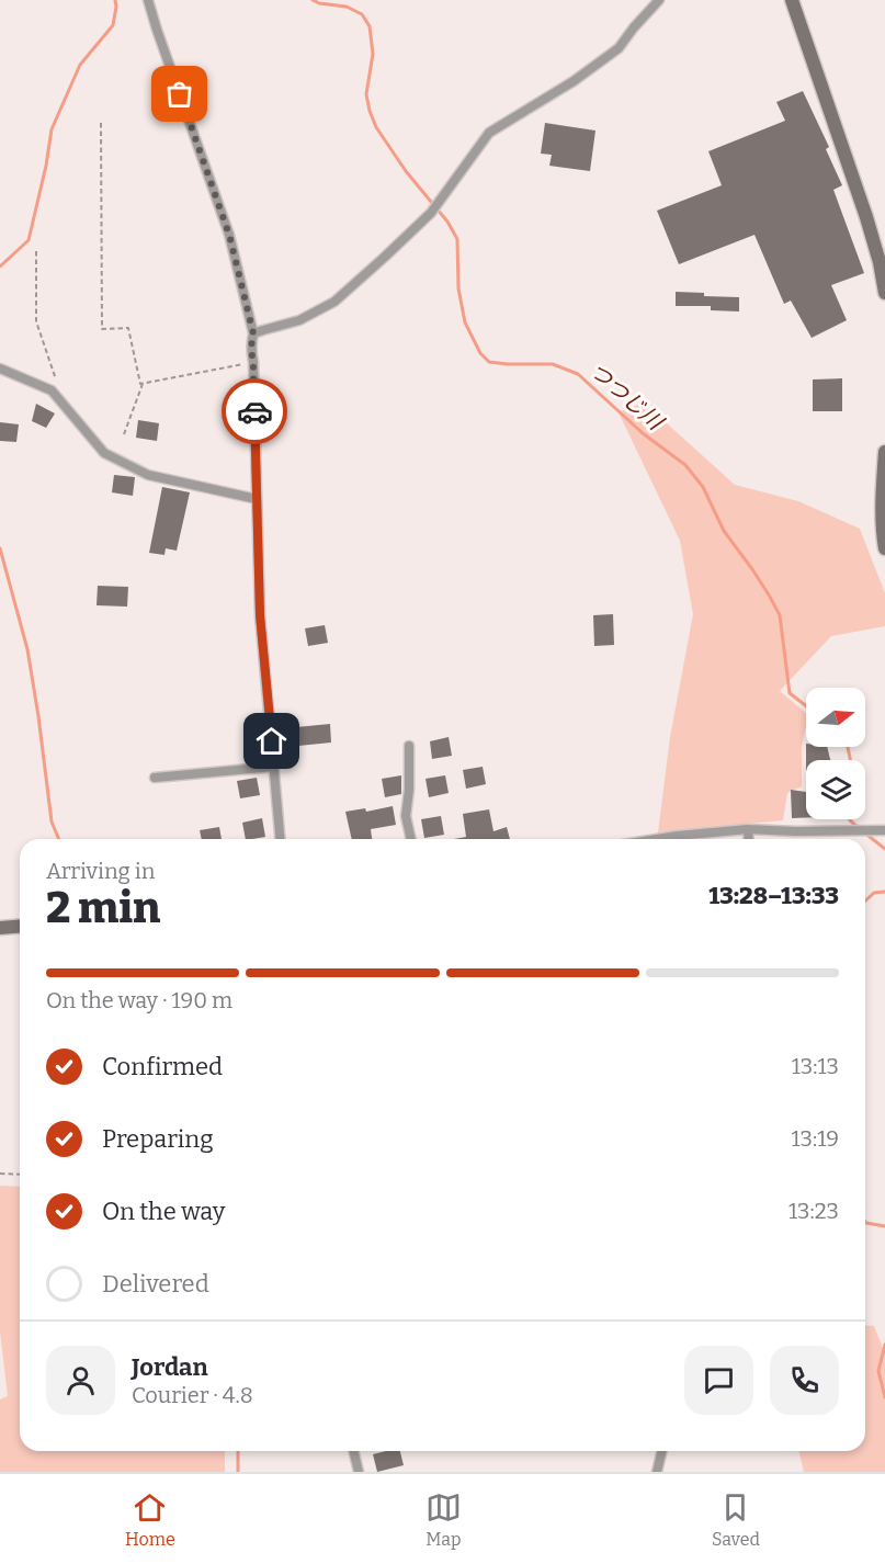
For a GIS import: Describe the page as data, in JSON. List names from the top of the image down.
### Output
{
  "water": ["つつじ川"],
  "north": "right",
  "page": {
    "heading": ["2 min", "Arriving in", "13:28–13:33"],
    "panel": ["Jordan", "Courier · 4.8"],
    "bar": "On the way · 190 m",
    "list": [
      ["Confirmed", "13:13"],
      ["Preparing", "13:19"],
      ["On the way", "13:23"],
      "Delivered"
    ],
    "tabs": ["Home", "Map", "Saved"]
  }
}
